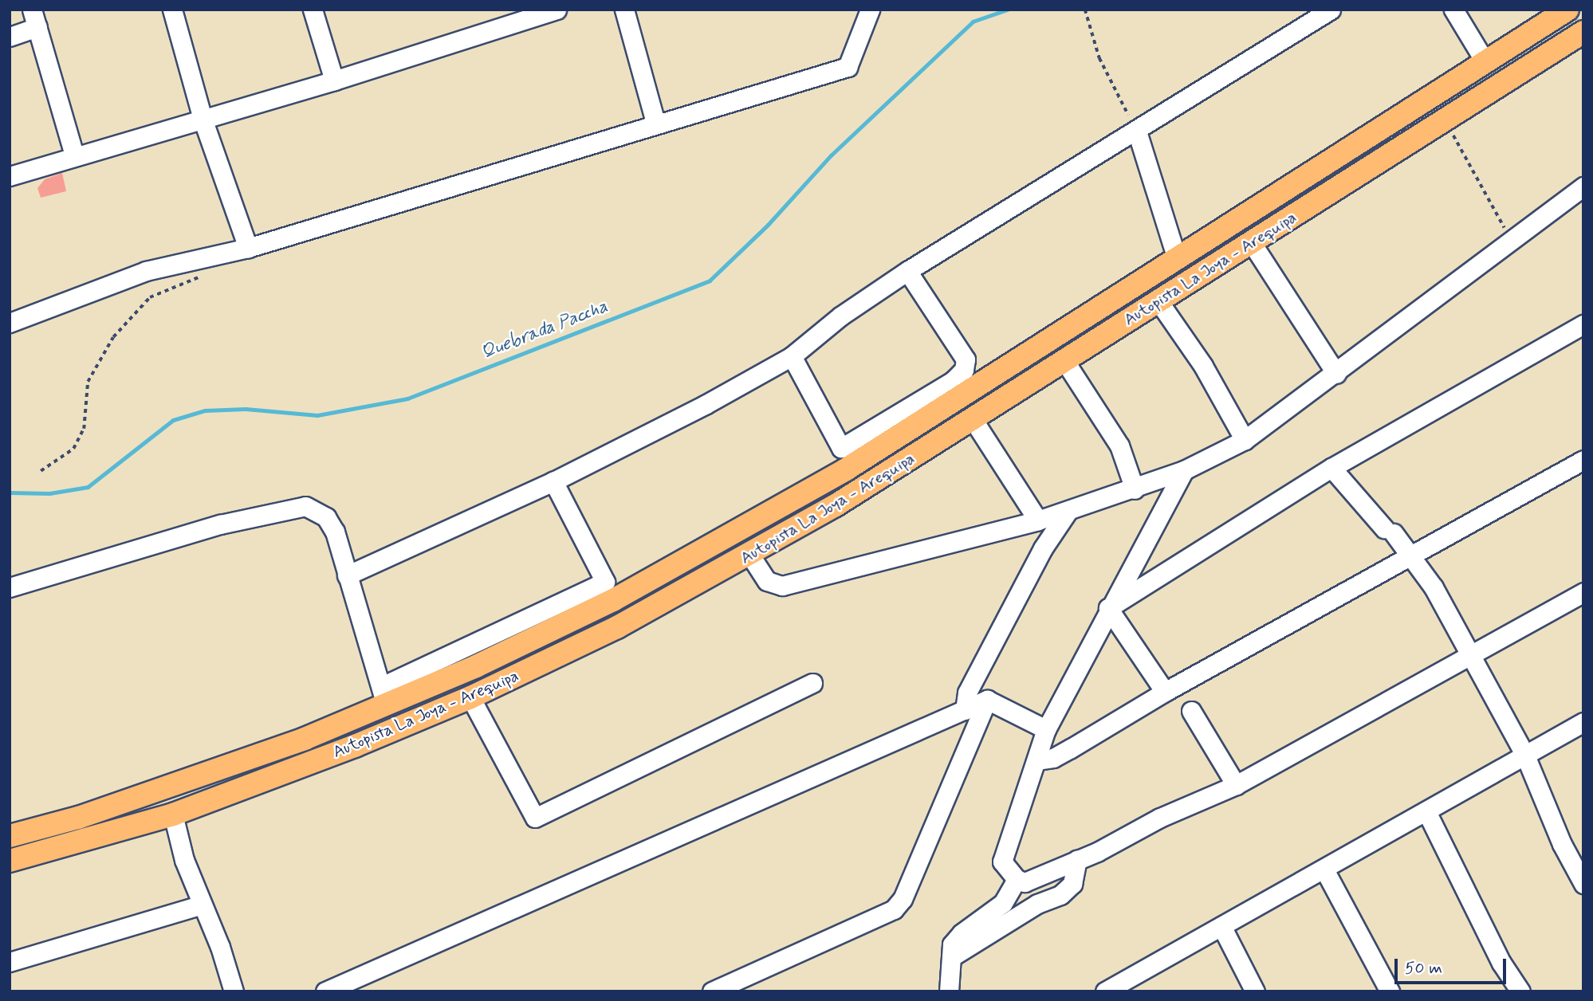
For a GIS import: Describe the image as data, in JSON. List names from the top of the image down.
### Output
{
  "streets": {
    "main road": ["Autopista La Joya - Arequipa"]
  },
  "water": ["Quebrada Paccha"],
  "scale_bar": "50 m"
}
